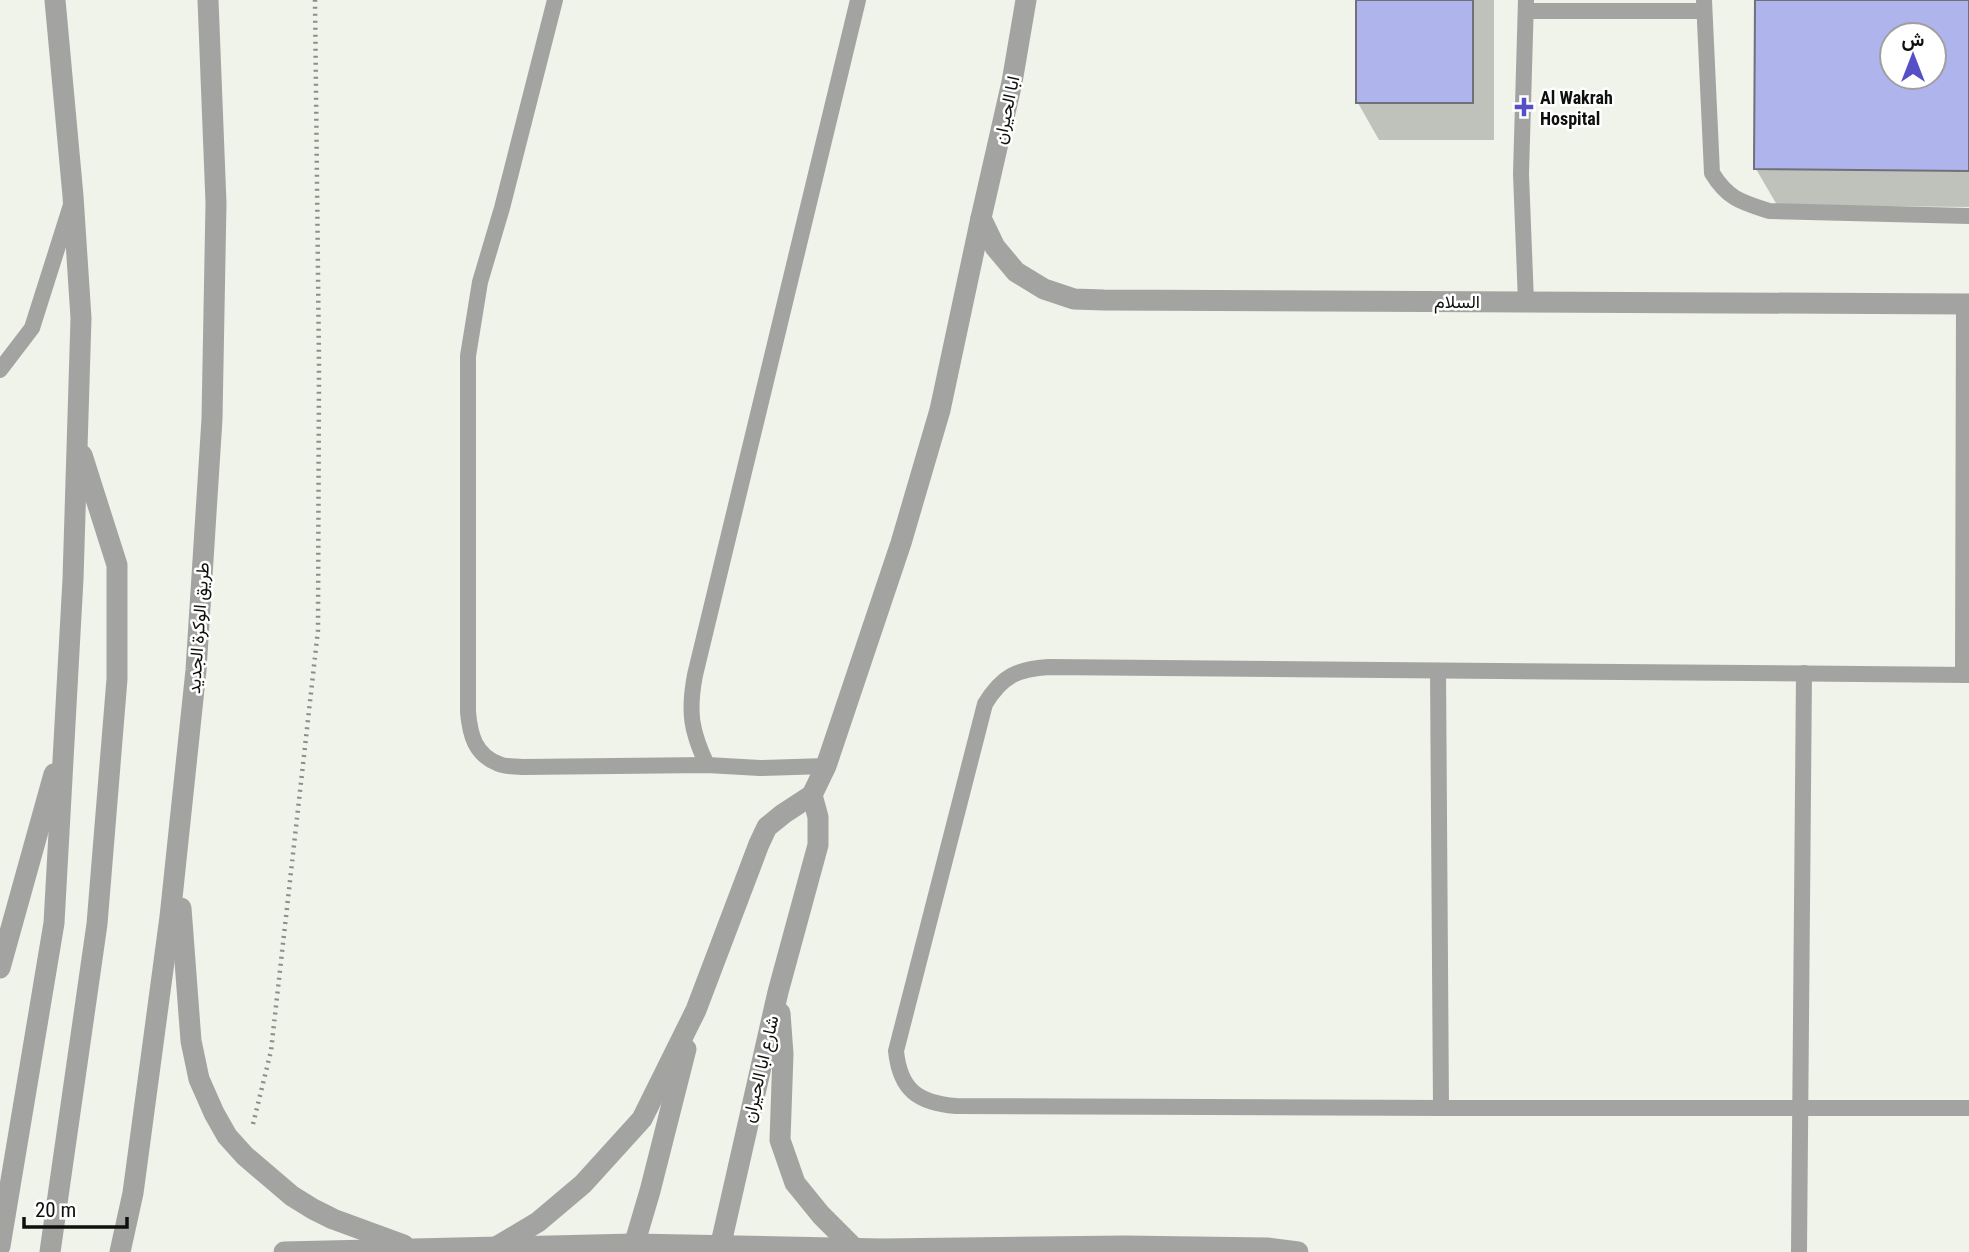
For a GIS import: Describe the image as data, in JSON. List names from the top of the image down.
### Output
{
  "streets": {
    "street": [
      "ابا الحيران",
      "السلام",
      "طريق الوكرة الجديد",
      "شارع ابا الحيران"
    ]
  },
  "crossings": [
    ["ابا الحيران", "السلام"],
    ["ابا الحيران", "شارع ابا الحيران"]
  ],
  "places": {
    "health": ["Al Wakrah Hospital"]
  },
  "scale_bar": "20 m",
  "north": "top"
}
